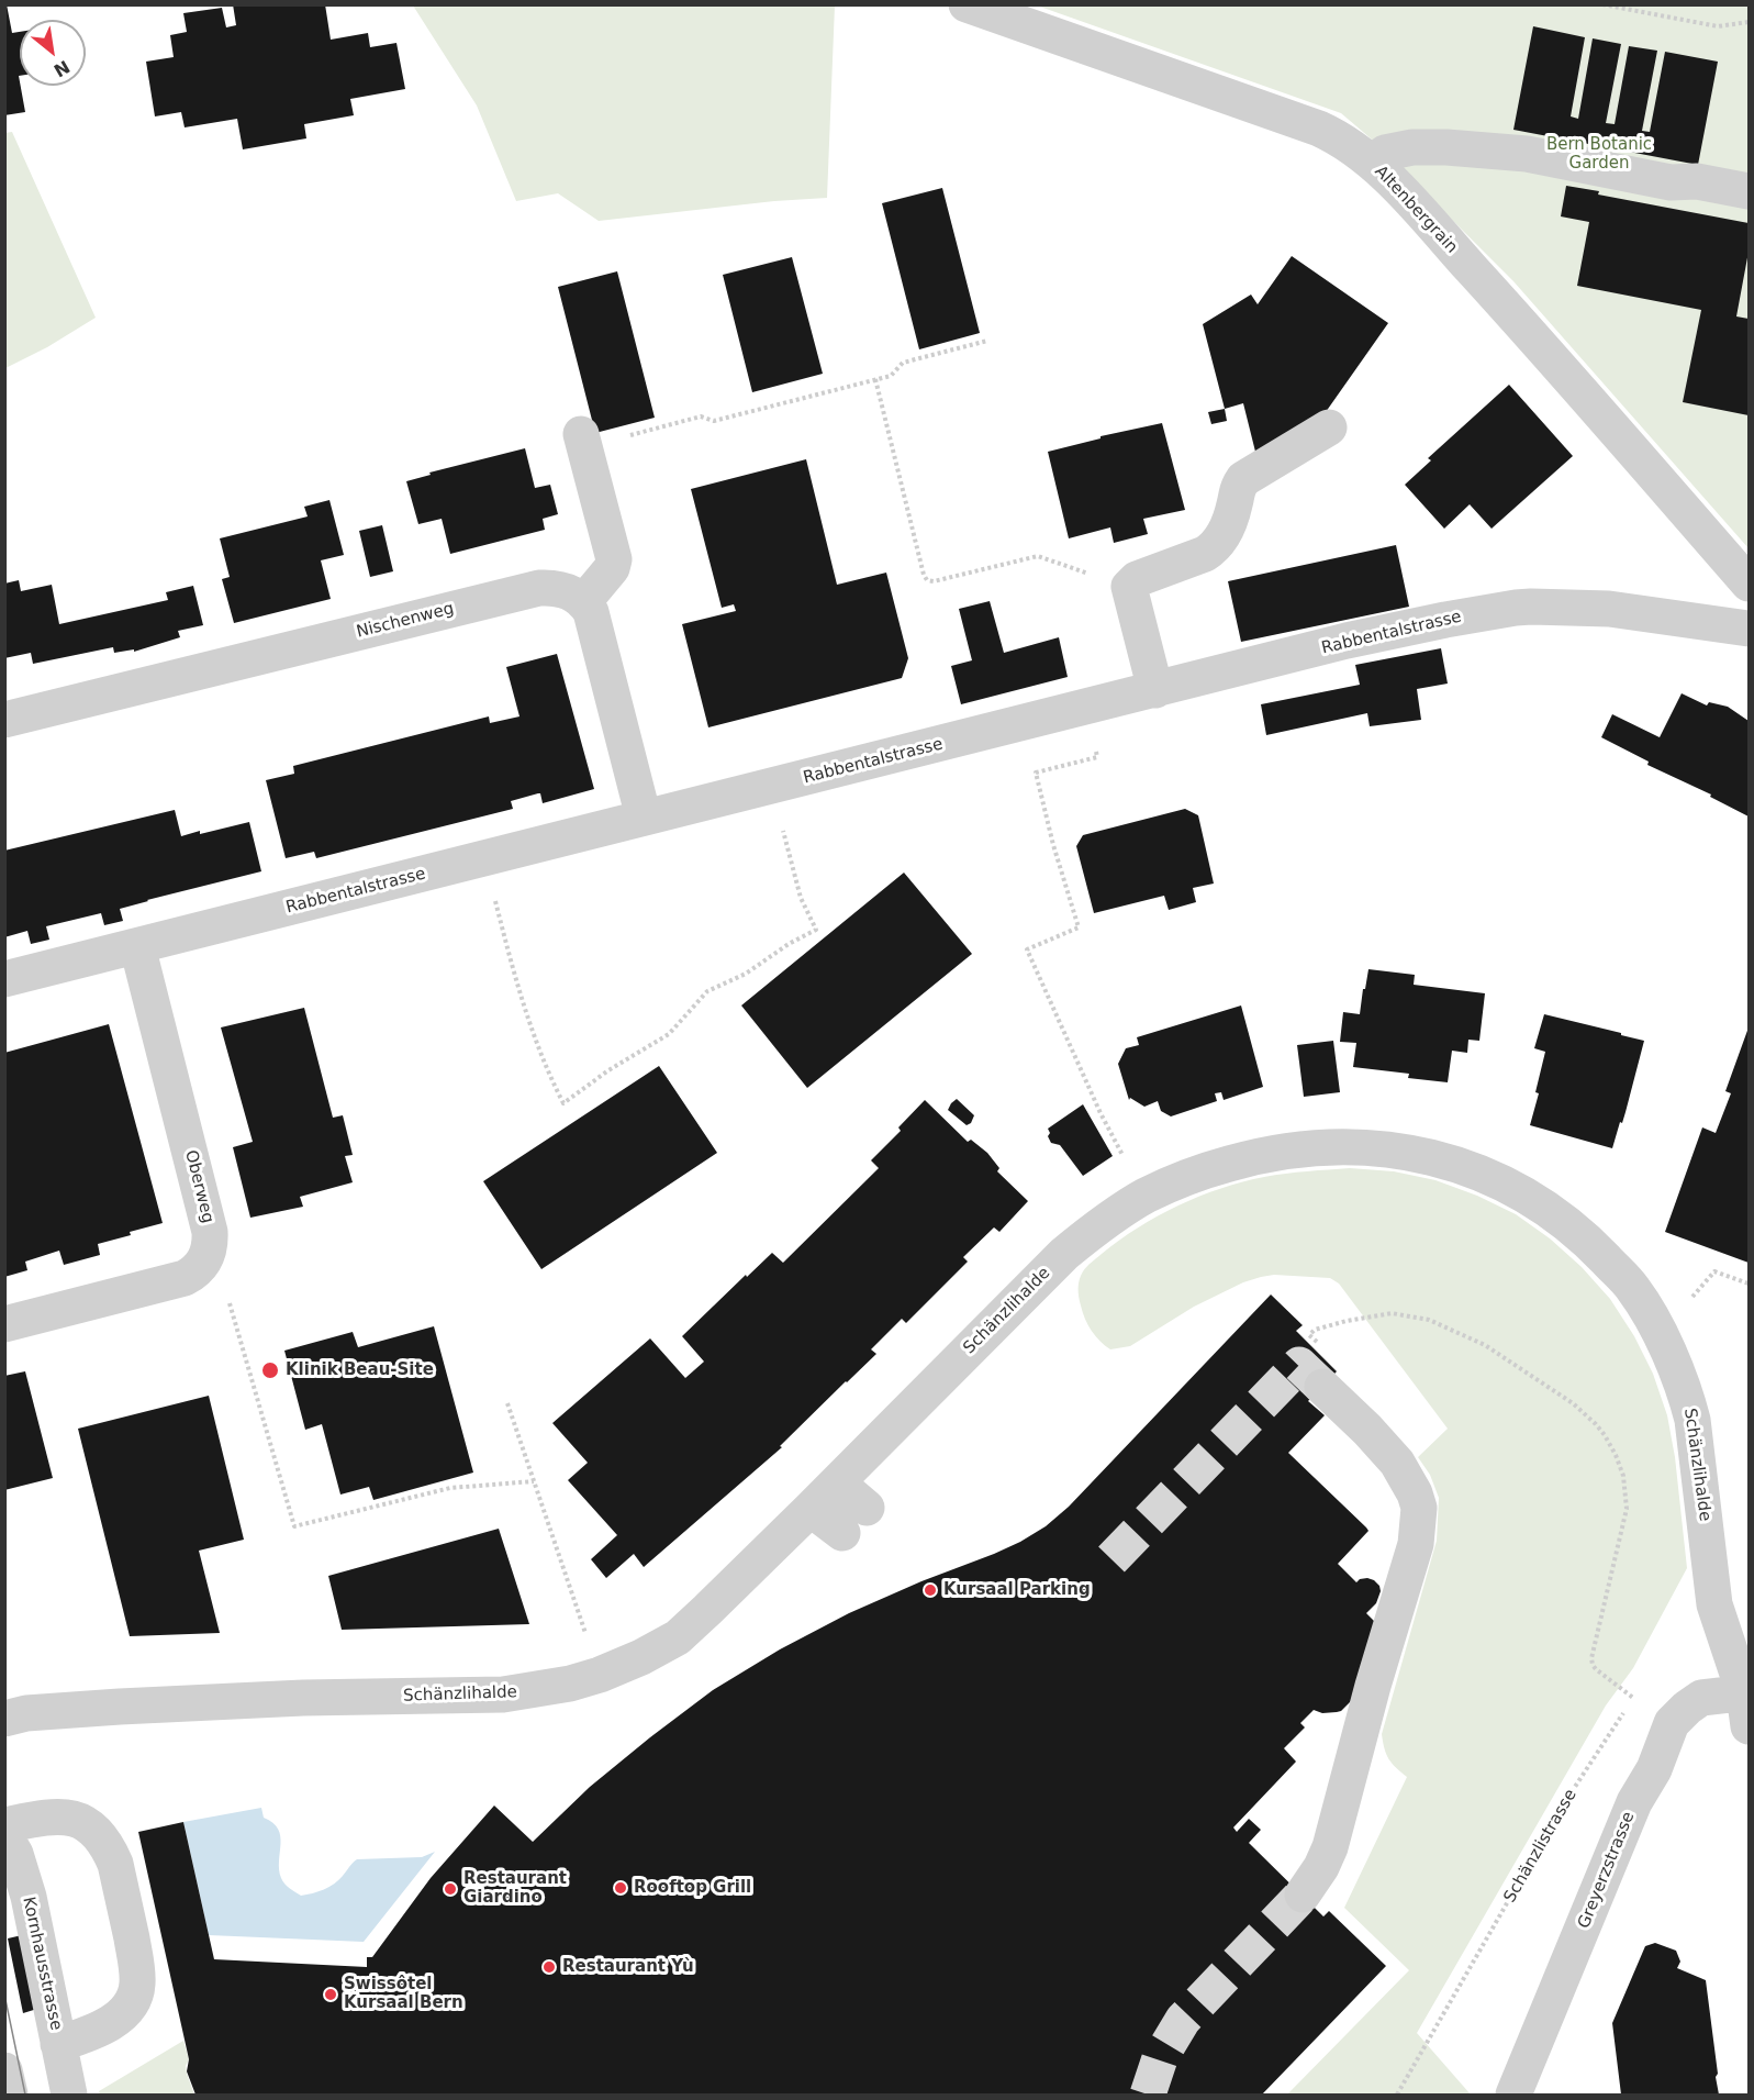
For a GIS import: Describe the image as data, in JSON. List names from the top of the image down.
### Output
{
  "streets": {
    "street": [
      "Altenbergrain",
      "Nischenweg",
      "Rabbentalstrasse",
      "Oberweg",
      "Schänzlihalde",
      "Greyerzstrasse",
      "Kornhausstrasse"
    ],
    "path": ["Schänzlistrasse"]
  },
  "crossings": [
    ["Rabbentalstrasse", "Oberweg"],
    ["Schänzlihalde", "Greyerzstrasse"]
  ],
  "parks": ["Bern Botanic Garden"],
  "places": [
    "Klinik Beau-Site",
    "Kursaal Parking",
    "Rooftop Grill",
    "Restaurant Giardino",
    "Restaurant Yù",
    "Swissôtel Kursaal Bern"
  ],
  "north": "bottom right"
}
